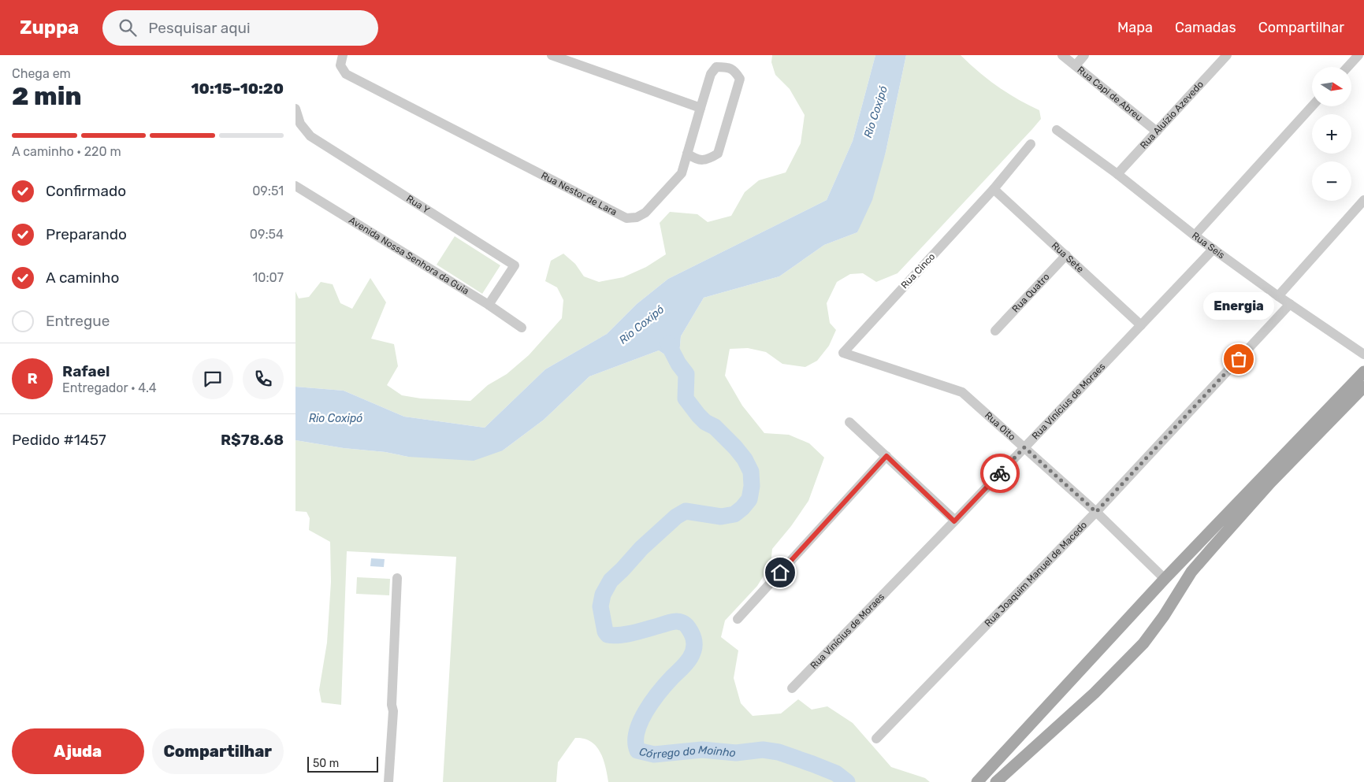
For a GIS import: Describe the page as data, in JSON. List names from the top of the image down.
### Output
{
  "streets": {
    "street": [
      "Rua Capi de Abreu",
      "Rua Aluízio Azevedo",
      "Rua Nestor de Lara",
      "Rua Y",
      "Rua Seis",
      "Avenida Nossa Senhora da Guia",
      "Rua Sete",
      "Rua Cinco",
      "Rua Quatro",
      "Rua Vinícius de Moraes",
      "Rua Oito",
      "Rua Joaquim Manuel de Macedo"
    ]
  },
  "crossings": [
    ["Rua Capi de Abreu", "Rua Aluízio Azevedo"],
    ["Rua Aluízio Azevedo", "Rua Seis"],
    ["Rua Y", "Avenida Nossa Senhora da Guia"],
    ["Rua Seis", "Rua Vinícius de Moraes"],
    ["Rua Seis", "Rua Joaquim Manuel de Macedo"],
    ["Rua Sete", "Rua Cinco"],
    ["Rua Sete", "Rua Quatro"],
    ["Rua Sete", "Rua Vinícius de Moraes"],
    ["Rua Cinco", "Rua Oito"],
    ["Rua Vinícius de Moraes", "Rua Oito"],
    ["Rua Oito", "Rua Joaquim Manuel de Macedo"]
  ],
  "water": ["Rio Coxipó", "Córrego do Moinho"],
  "places": ["Energia"],
  "scale_bar": "50 m",
  "north": "right",
  "page": {
    "header": "Zuppa",
    "search": "Pesquisar aqui",
    "nav": ["Mapa", "Camadas", "Compartilhar"],
    "heading": ["2 min", "Chega em", "10:15–10:20"],
    "panel": [
      "Rafael",
      "Entregador · 4.4",
      "Pedido #1457",
      "R$78.68"
    ],
    "map_buttons": ["+", "−"],
    "bar": "A caminho · 220 m",
    "list": [
      ["Confirmado", "09:51"],
      ["Preparando", "09:54"],
      ["A caminho", "10:07"],
      "Entregue"
    ],
    "bubble": "Energia",
    "round": "R",
    "buttons": ["Ajuda", "Compartilhar"],
    "scale": "50 m"
  }
}
